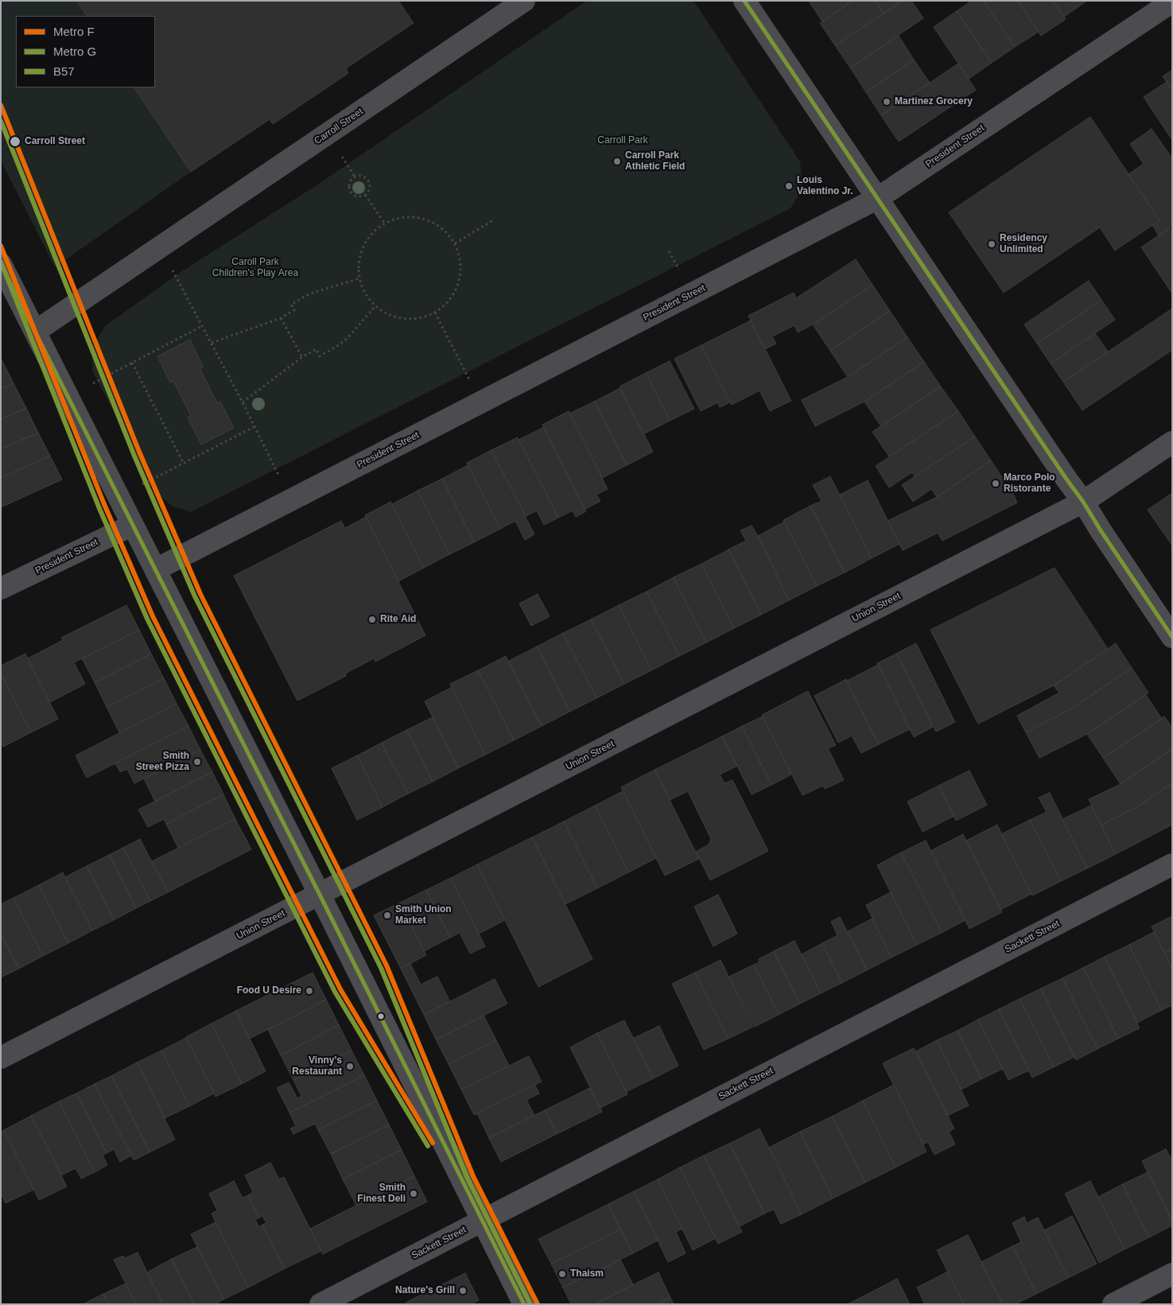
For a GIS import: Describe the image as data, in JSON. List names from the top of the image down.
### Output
{
  "streets": {
    "street": [
      "Carroll Street",
      "President Street",
      "Union Street",
      "Sackett Street"
    ]
  },
  "parks": ["Carroll Park", "Caroll Park Children's Play Area"],
  "places": [
    "Martinez Grocery",
    "Carroll Street",
    "Carroll Park Athletic Field",
    "Louis Valentino Jr.",
    "Residency Unlimited",
    "Marco Polo Ristorante",
    "Rite Aid",
    "Smith Street Pizza",
    "Smith Union Market",
    "Food U Desire",
    "Vinny's Restaurant",
    "Smith Finest Deli",
    "Thaism",
    "Nature's Grill"
  ],
  "lines": ["transit line B57", "metro line F", "metro line G"],
  "legend": ["Metro F", "Metro G", "B57"]
}
